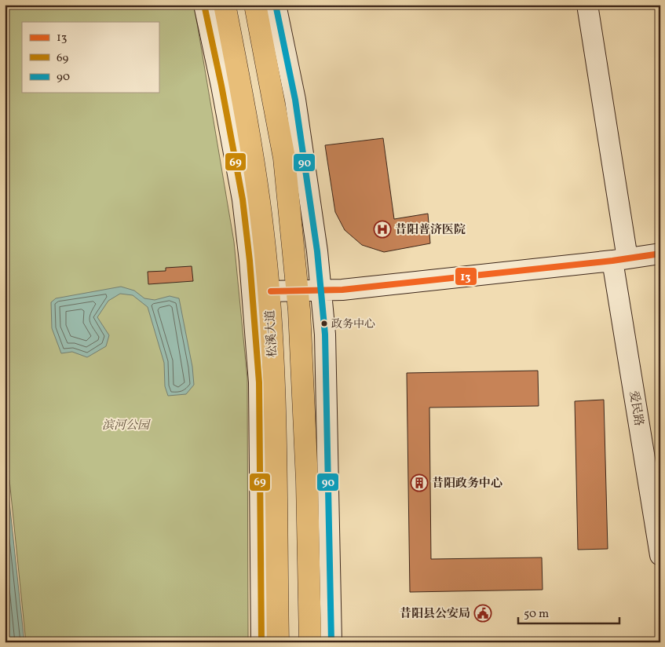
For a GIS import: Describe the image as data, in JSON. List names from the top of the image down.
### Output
{
  "streets": {
    "highway": ["松溪大道"],
    "main road": ["爱民路"]
  },
  "parks": ["滨河公园"],
  "places": {
    "hospital": ["昔阳普济医院"],
    "other": ["政务中心"],
    "building": ["昔阳政务中心"],
    "public building": ["昔阳县公安局"]
  },
  "lines": ["transit line 69", "transit line 90", "transit line 13"],
  "legend": ["13", "69", "90"],
  "scale_bar": "50 m"
}
